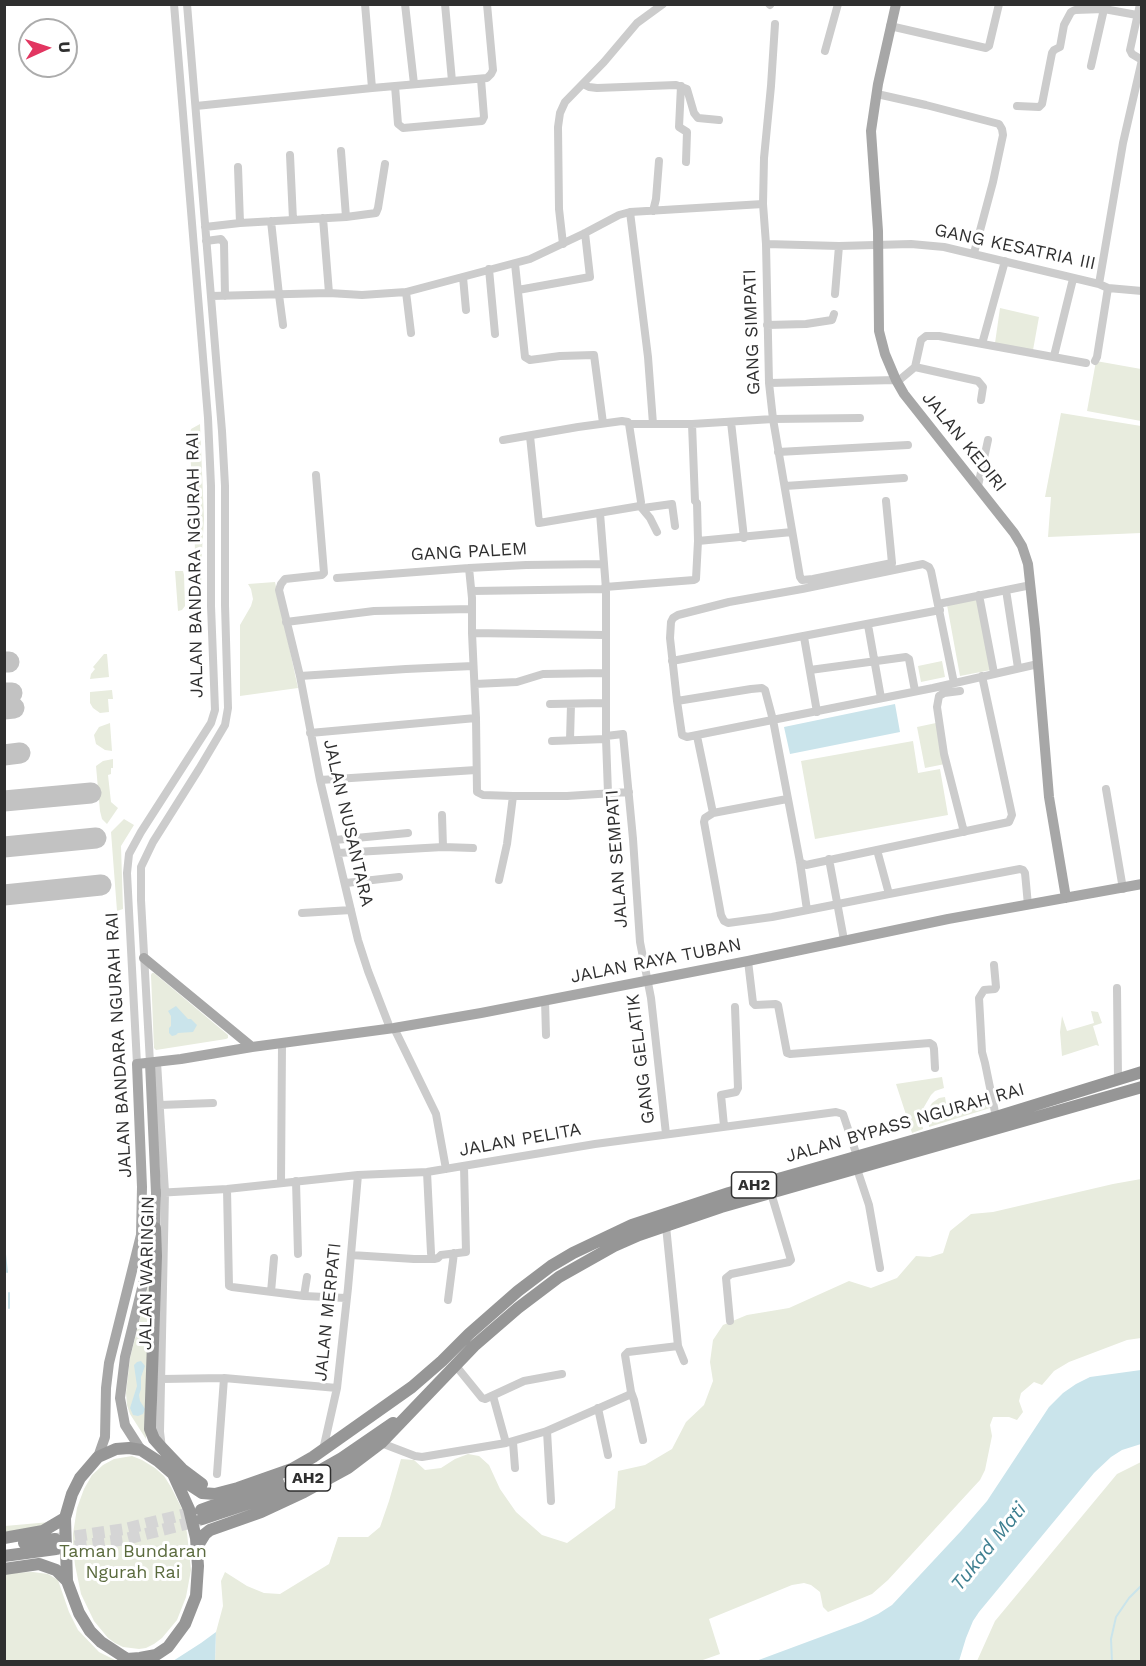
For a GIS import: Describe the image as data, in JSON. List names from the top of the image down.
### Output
{
  "streets": {
    "highway": ["JALAN BYPASS NGURAH RAI", "AH2"],
    "main road": ["JALAN KEDIRI", "JALAN BANDARA NGURAH RAI", "JALAN RAYA TUBAN"],
    "street": [
      "GANG KESATRIA III",
      "GANG SIMPATI",
      "GANG PALEM",
      "JALAN NUSANTARA",
      "JALAN SEMPATI",
      "GANG GELATIK",
      "JALAN PELITA",
      "JALAN WARINGIN",
      "JALAN MERPATI"
    ]
  },
  "crossings": [
    ["GANG KESATRIA III", "GANG SIMPATI"],
    ["GANG KESATRIA III", "JALAN KEDIRI"],
    ["JALAN KEDIRI", "JALAN RAYA TUBAN"],
    ["JALAN BANDARA NGURAH RAI", "JALAN RAYA TUBAN"],
    ["JALAN BANDARA NGURAH RAI", "JALAN PELITA"],
    ["JALAN BANDARA NGURAH RAI", "JALAN WARINGIN"],
    ["JALAN NUSANTARA", "JALAN RAYA TUBAN"],
    ["JALAN NUSANTARA", "JALAN PELITA"],
    ["JALAN SEMPATI", "JALAN RAYA TUBAN"],
    ["JALAN SEMPATI", "GANG GELATIK"],
    ["JALAN RAYA TUBAN", "GANG GELATIK"],
    ["JALAN RAYA TUBAN", "JALAN WARINGIN"],
    ["GANG GELATIK", "JALAN PELITA"],
    ["JALAN BYPASS NGURAH RAI", "JALAN PELITA"],
    ["JALAN BYPASS NGURAH RAI", "AH2"],
    ["JALAN PELITA", "JALAN WARINGIN"],
    ["JALAN PELITA", "JALAN MERPATI"]
  ],
  "water": ["Tukad Mati"],
  "parks": ["Taman Bundaran Ngurah Rai"],
  "north": "right"
}
